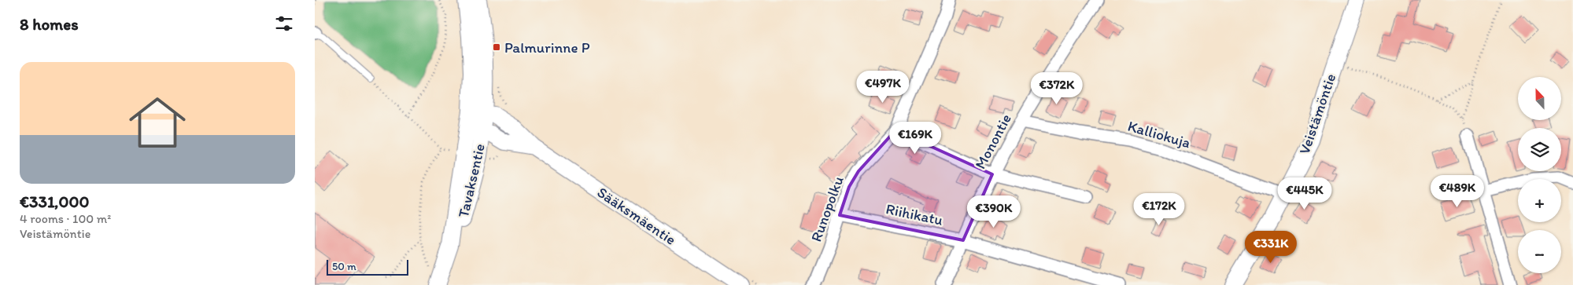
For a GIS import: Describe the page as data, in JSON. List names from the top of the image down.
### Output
{
  "streets": {
    "street": [
      "Veistämöntie",
      "Kalliokuja",
      "Monontie",
      "Tavaksentie",
      "Runopolku",
      "Riihikatu",
      "Sääksmäentie"
    ]
  },
  "crossings": [
    ["Veistämöntie", "Kalliokuja"],
    ["Kalliokuja", "Monontie"],
    ["Monontie", "Riihikatu"],
    ["Tavaksentie", "Sääksmäentie"],
    ["Runopolku", "Riihikatu"]
  ],
  "places": {
    "transit": ["Palmurinne P"]
  },
  "scale_bar": "50 m",
  "north": "top",
  "page": {
    "heading": "8 homes",
    "list": [
      {
        "name": "€331,000",
        "note": "4 rooms · 100 m² · Veistämöntie"
      }
    ],
    "price": [
      "€497K",
      "€372K",
      "€169K",
      "€489K",
      "€445K",
      "€172K",
      "€390K",
      "€331K"
    ],
    "map_buttons": ["+", "−"],
    "scale": "50 m"
  }
}
